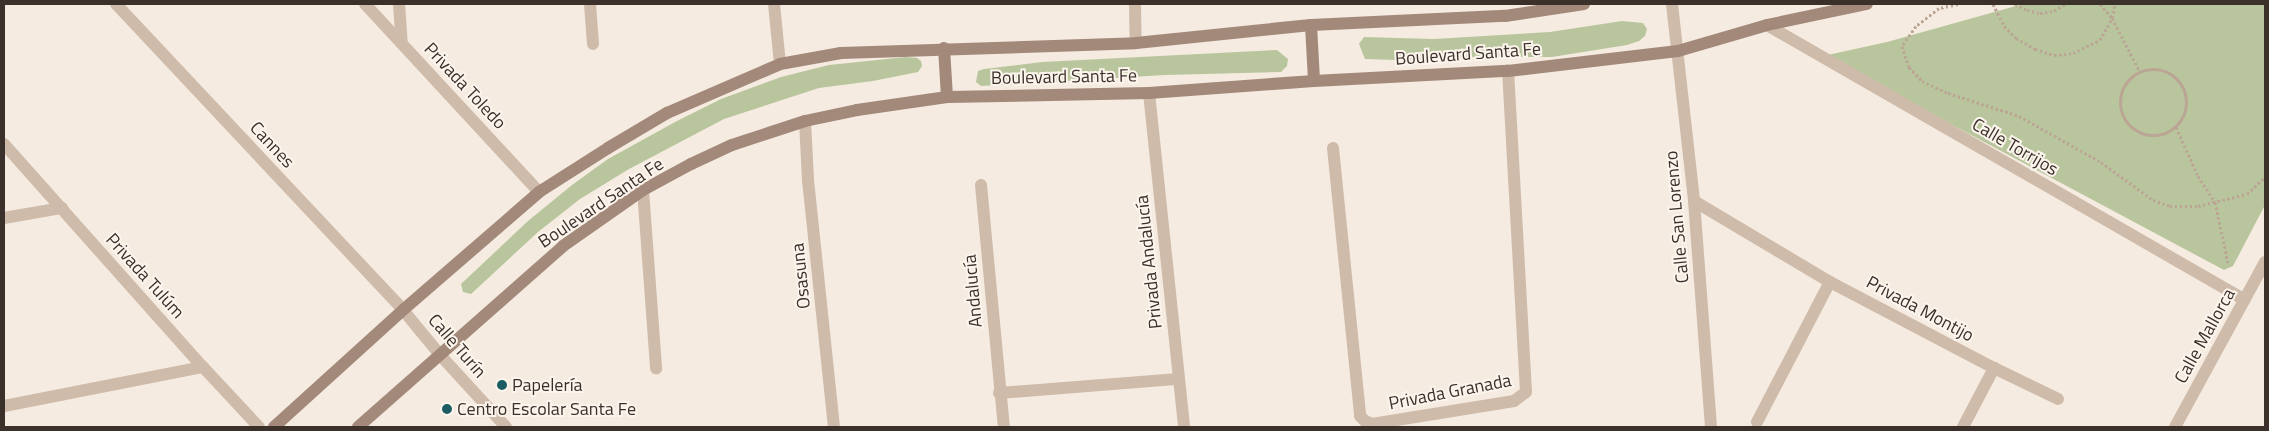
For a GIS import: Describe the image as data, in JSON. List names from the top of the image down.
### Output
{
  "streets": {
    "main road": ["Boulevard Santa Fe"],
    "street": [
      "Privada Toledo",
      "Cannes",
      "Calle Torrijos",
      "Calle San Lorenzo",
      "Privada Andalucía",
      "Privada Tulúm",
      "Osasuna",
      "Andalucía",
      "Privada Montijo",
      "Calle Mallorca",
      "Calle Turín",
      "Privada Granada"
    ]
  },
  "crossings": [
    ["Boulevard Santa Fe", "Privada Toledo"],
    ["Boulevard Santa Fe", "Cannes"],
    ["Boulevard Santa Fe", "Calle Torrijos"],
    ["Boulevard Santa Fe", "Calle San Lorenzo"],
    ["Boulevard Santa Fe", "Privada Andalucía"],
    ["Boulevard Santa Fe", "Osasuna"],
    ["Boulevard Santa Fe", "Calle Turín"],
    ["Boulevard Santa Fe", "Privada Granada"],
    ["Cannes", "Calle Turín"],
    ["Calle Torrijos", "Calle Mallorca"],
    ["Calle San Lorenzo", "Privada Montijo"]
  ],
  "places": ["Papelería", "Centro Escolar Santa Fe"]
}
